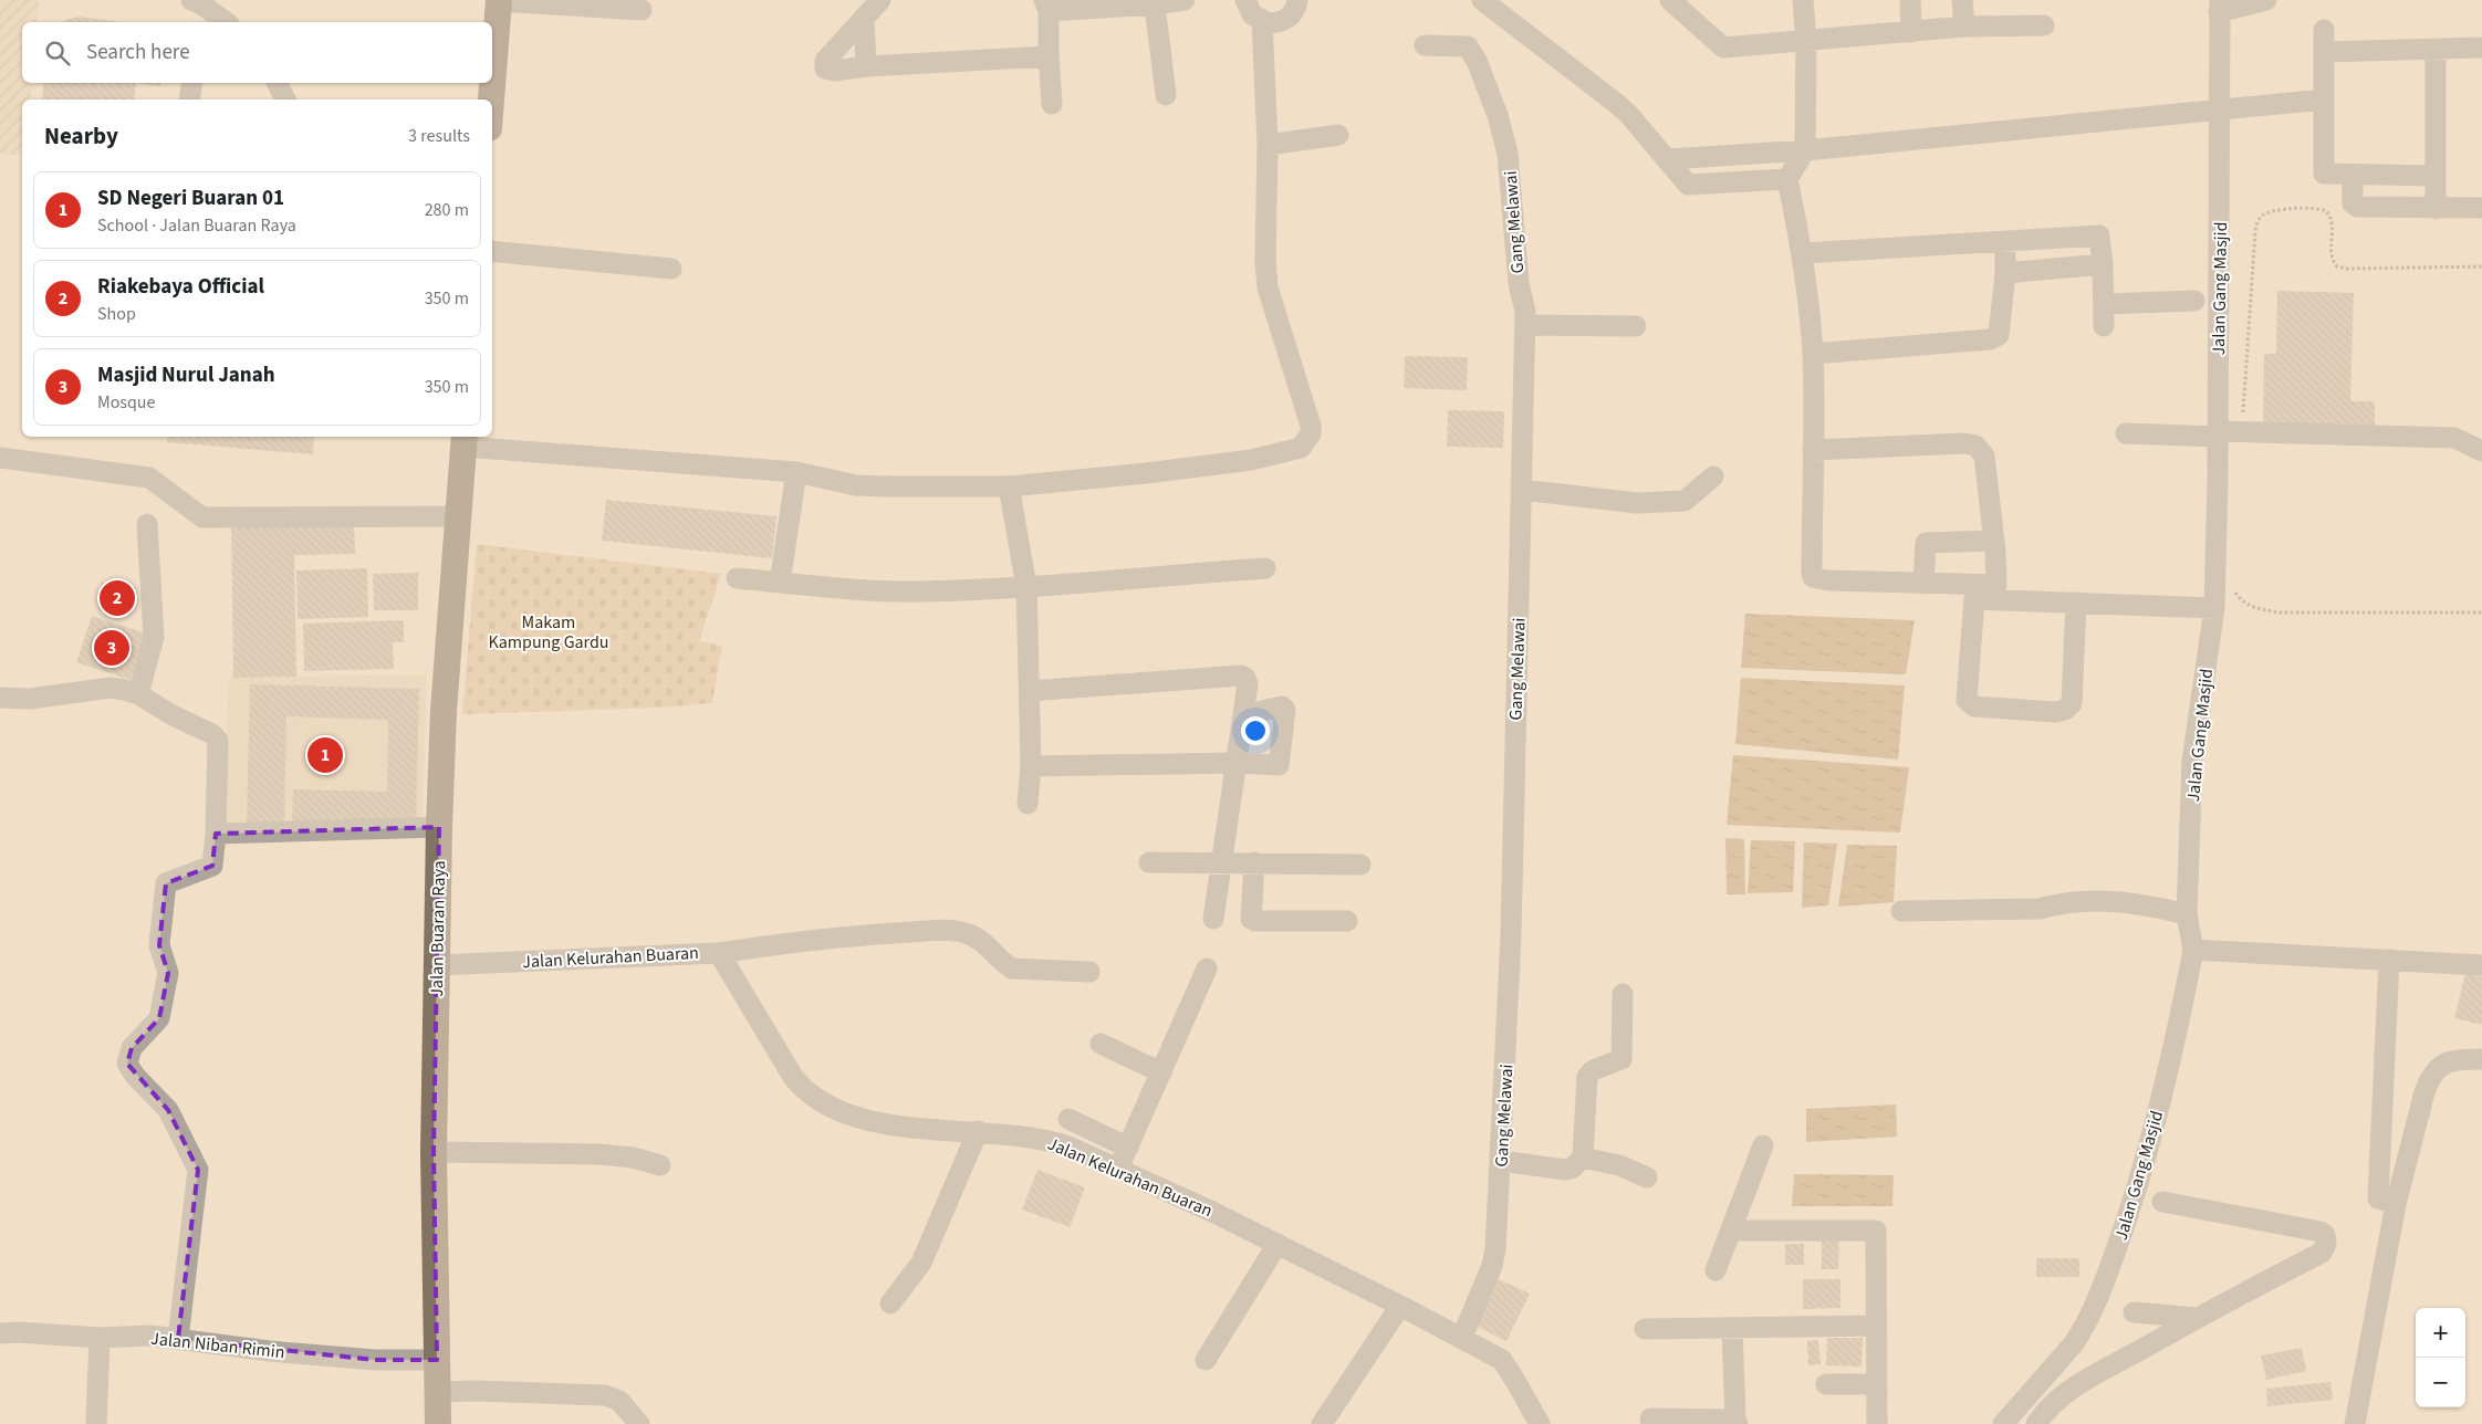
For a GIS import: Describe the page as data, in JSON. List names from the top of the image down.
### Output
{
  "streets": {
    "main road": ["Jalan Buaran Raya"],
    "street": [
      "Gang Melawai",
      "Jalan Gang Masjid",
      "Jalan Kelurahan Buaran",
      "Jalan Niban Rimin"
    ]
  },
  "crossings": [
    ["Gang Melawai", "Jalan Kelurahan Buaran"],
    ["Jalan Buaran Raya", "Jalan Kelurahan Buaran"],
    ["Jalan Buaran Raya", "Jalan Niban Rimin"]
  ],
  "parks": ["Makam Kampung Gardu"],
  "page": {
    "search": "Search here",
    "heading": ["Nearby", "3 results"],
    "list": [
      {
        "mark": "1",
        "name": "SD Negeri Buaran 01",
        "note": "School · Jalan Buaran Raya",
        "value": "280 m"
      },
      {
        "mark": "2",
        "name": "Riakebaya Official",
        "note": "Shop",
        "value": "350 m"
      },
      {
        "mark": "3",
        "name": "Masjid Nurul Janah",
        "note": "Mosque",
        "value": "350 m"
      }
    ],
    "pins": ["2", "3", "1"],
    "map_buttons": ["+", "−"]
  }
}
